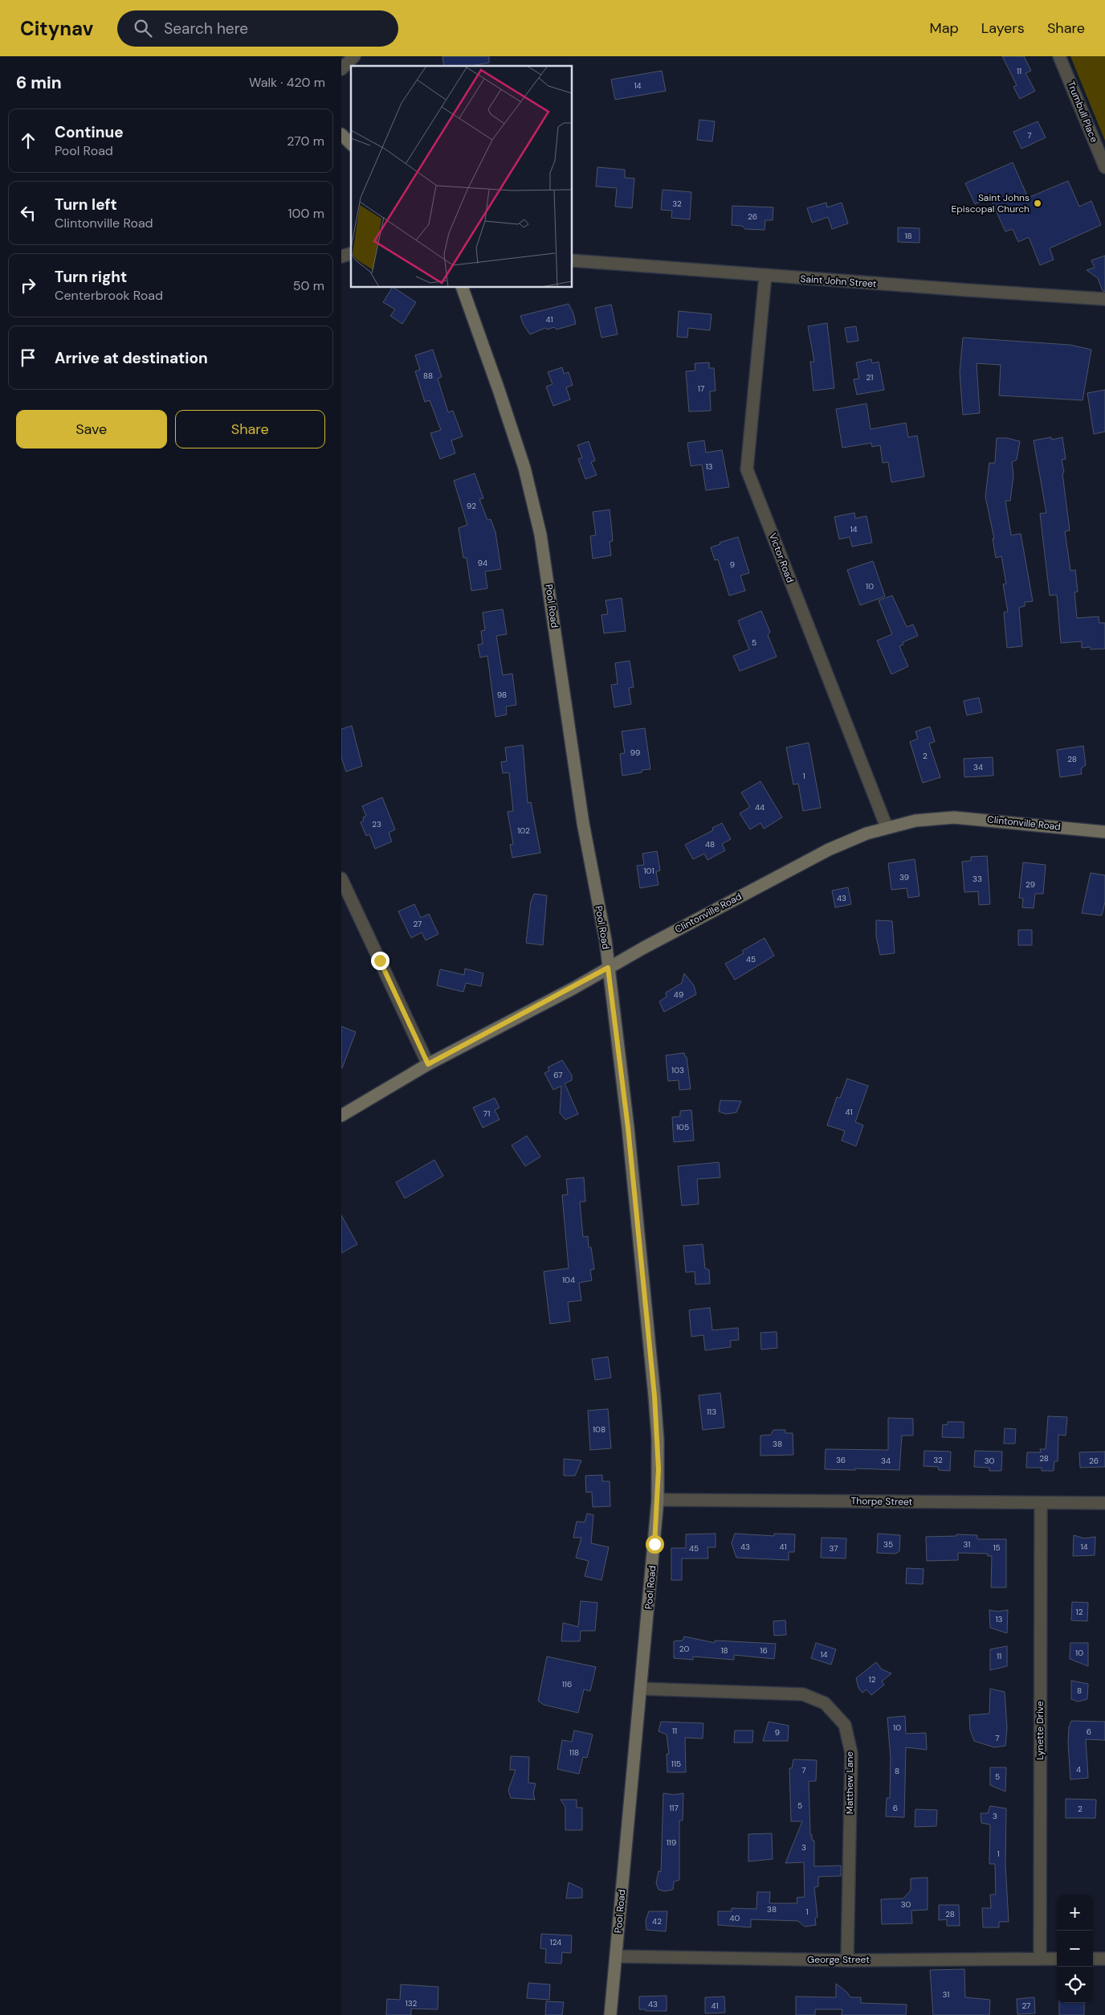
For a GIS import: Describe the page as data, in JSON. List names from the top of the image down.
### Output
{
  "streets": {
    "street": [
      "Trumbull Place",
      "Saint John Street",
      "Victor Road",
      "Pool Road",
      "Clintonville Road",
      "Thorpe Street",
      "Lynette Drive",
      "Matthew Lane",
      "George Street"
    ]
  },
  "crossings": [
    ["Saint John Street", "Victor Road"],
    ["Victor Road", "Clintonville Road"],
    ["Pool Road", "Clintonville Road"],
    ["Pool Road", "Thorpe Street"],
    ["Pool Road", "Matthew Lane"],
    ["Pool Road", "George Street"],
    ["Thorpe Street", "Lynette Drive"],
    ["Lynette Drive", "George Street"],
    ["Matthew Lane", "George Street"]
  ],
  "places": ["Saint Johns Episcopal Church"],
  "house_numbers": [
    "11",
    "14",
    "7",
    "32",
    "26",
    "18",
    "41",
    "88",
    "21",
    "17",
    "13",
    "92",
    "14",
    "94",
    "9",
    "10",
    "5",
    "98",
    "99",
    "2",
    "28",
    "34",
    "1",
    "44",
    "23",
    "102",
    "48",
    "101",
    "39",
    "33",
    "29",
    "43",
    "27",
    "45",
    "49",
    "103",
    "67",
    "41",
    "71",
    "105",
    "104",
    "113",
    "108",
    "38",
    "28",
    "36",
    "32",
    "34",
    "30",
    "26",
    "35",
    "31",
    "43",
    "41",
    "14",
    "15",
    "45",
    "37",
    "12",
    "13",
    "20",
    "18",
    "16",
    "10",
    "14",
    "11",
    "12",
    "116",
    "8",
    "10",
    "11",
    "6",
    "9",
    "7",
    "118",
    "115",
    "4",
    "7",
    "8",
    "5",
    "5",
    "117",
    "6",
    "2",
    "3",
    "119",
    "3",
    "1",
    "30",
    "38",
    "1",
    "28",
    "40",
    "42",
    "124",
    "31",
    "132",
    "43",
    "41",
    "27"
  ],
  "page": {
    "header": "Citynav",
    "search": "Search here",
    "nav": ["Map", "Layers", "Share"],
    "heading": ["6 min", "Walk · 420 m"],
    "list": [
      ["Continue", "Pool Road", "270 m"],
      ["Turn left", "Clintonville Road", "100 m"],
      ["Turn right", "Centerbrook Road", "50 m"],
      "Arrive at destination"
    ],
    "buttons": ["Save", "Share"],
    "map_buttons": ["+", "−"]
  }
}
